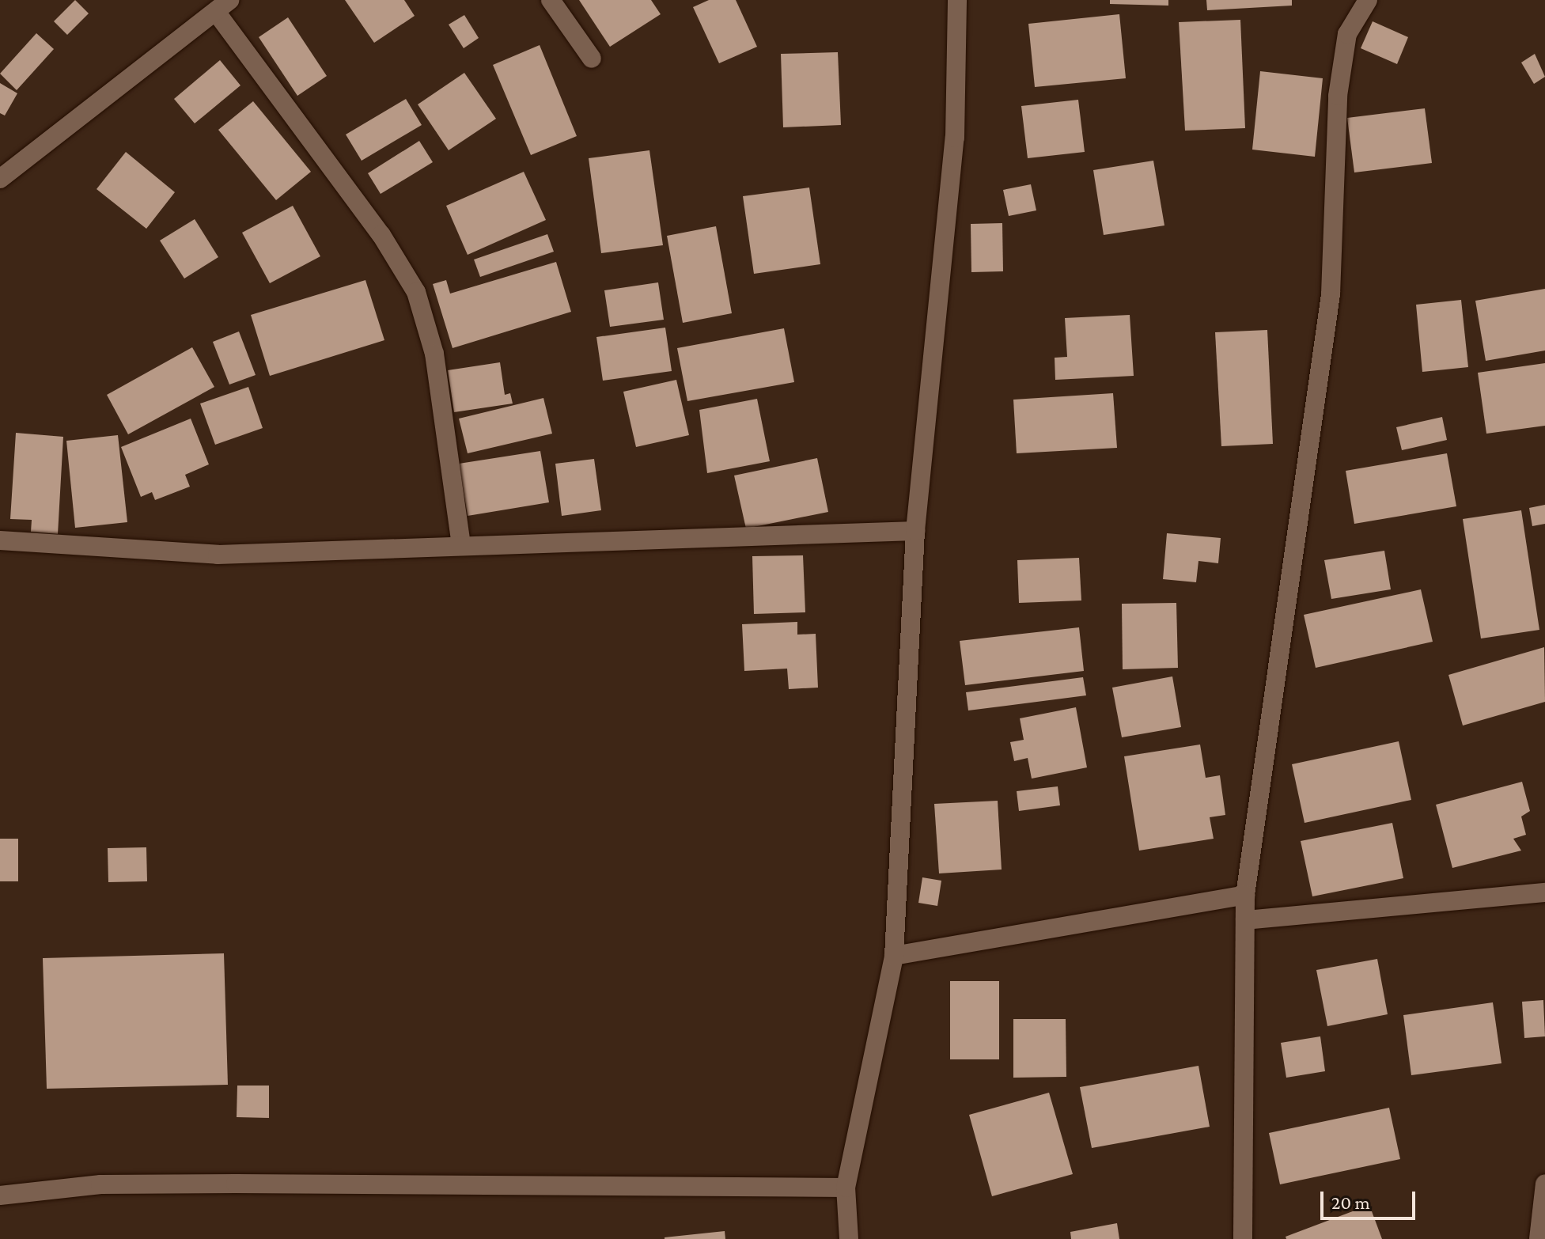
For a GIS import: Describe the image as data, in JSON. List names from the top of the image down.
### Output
{
  "scale_bar": "20 m"
}
